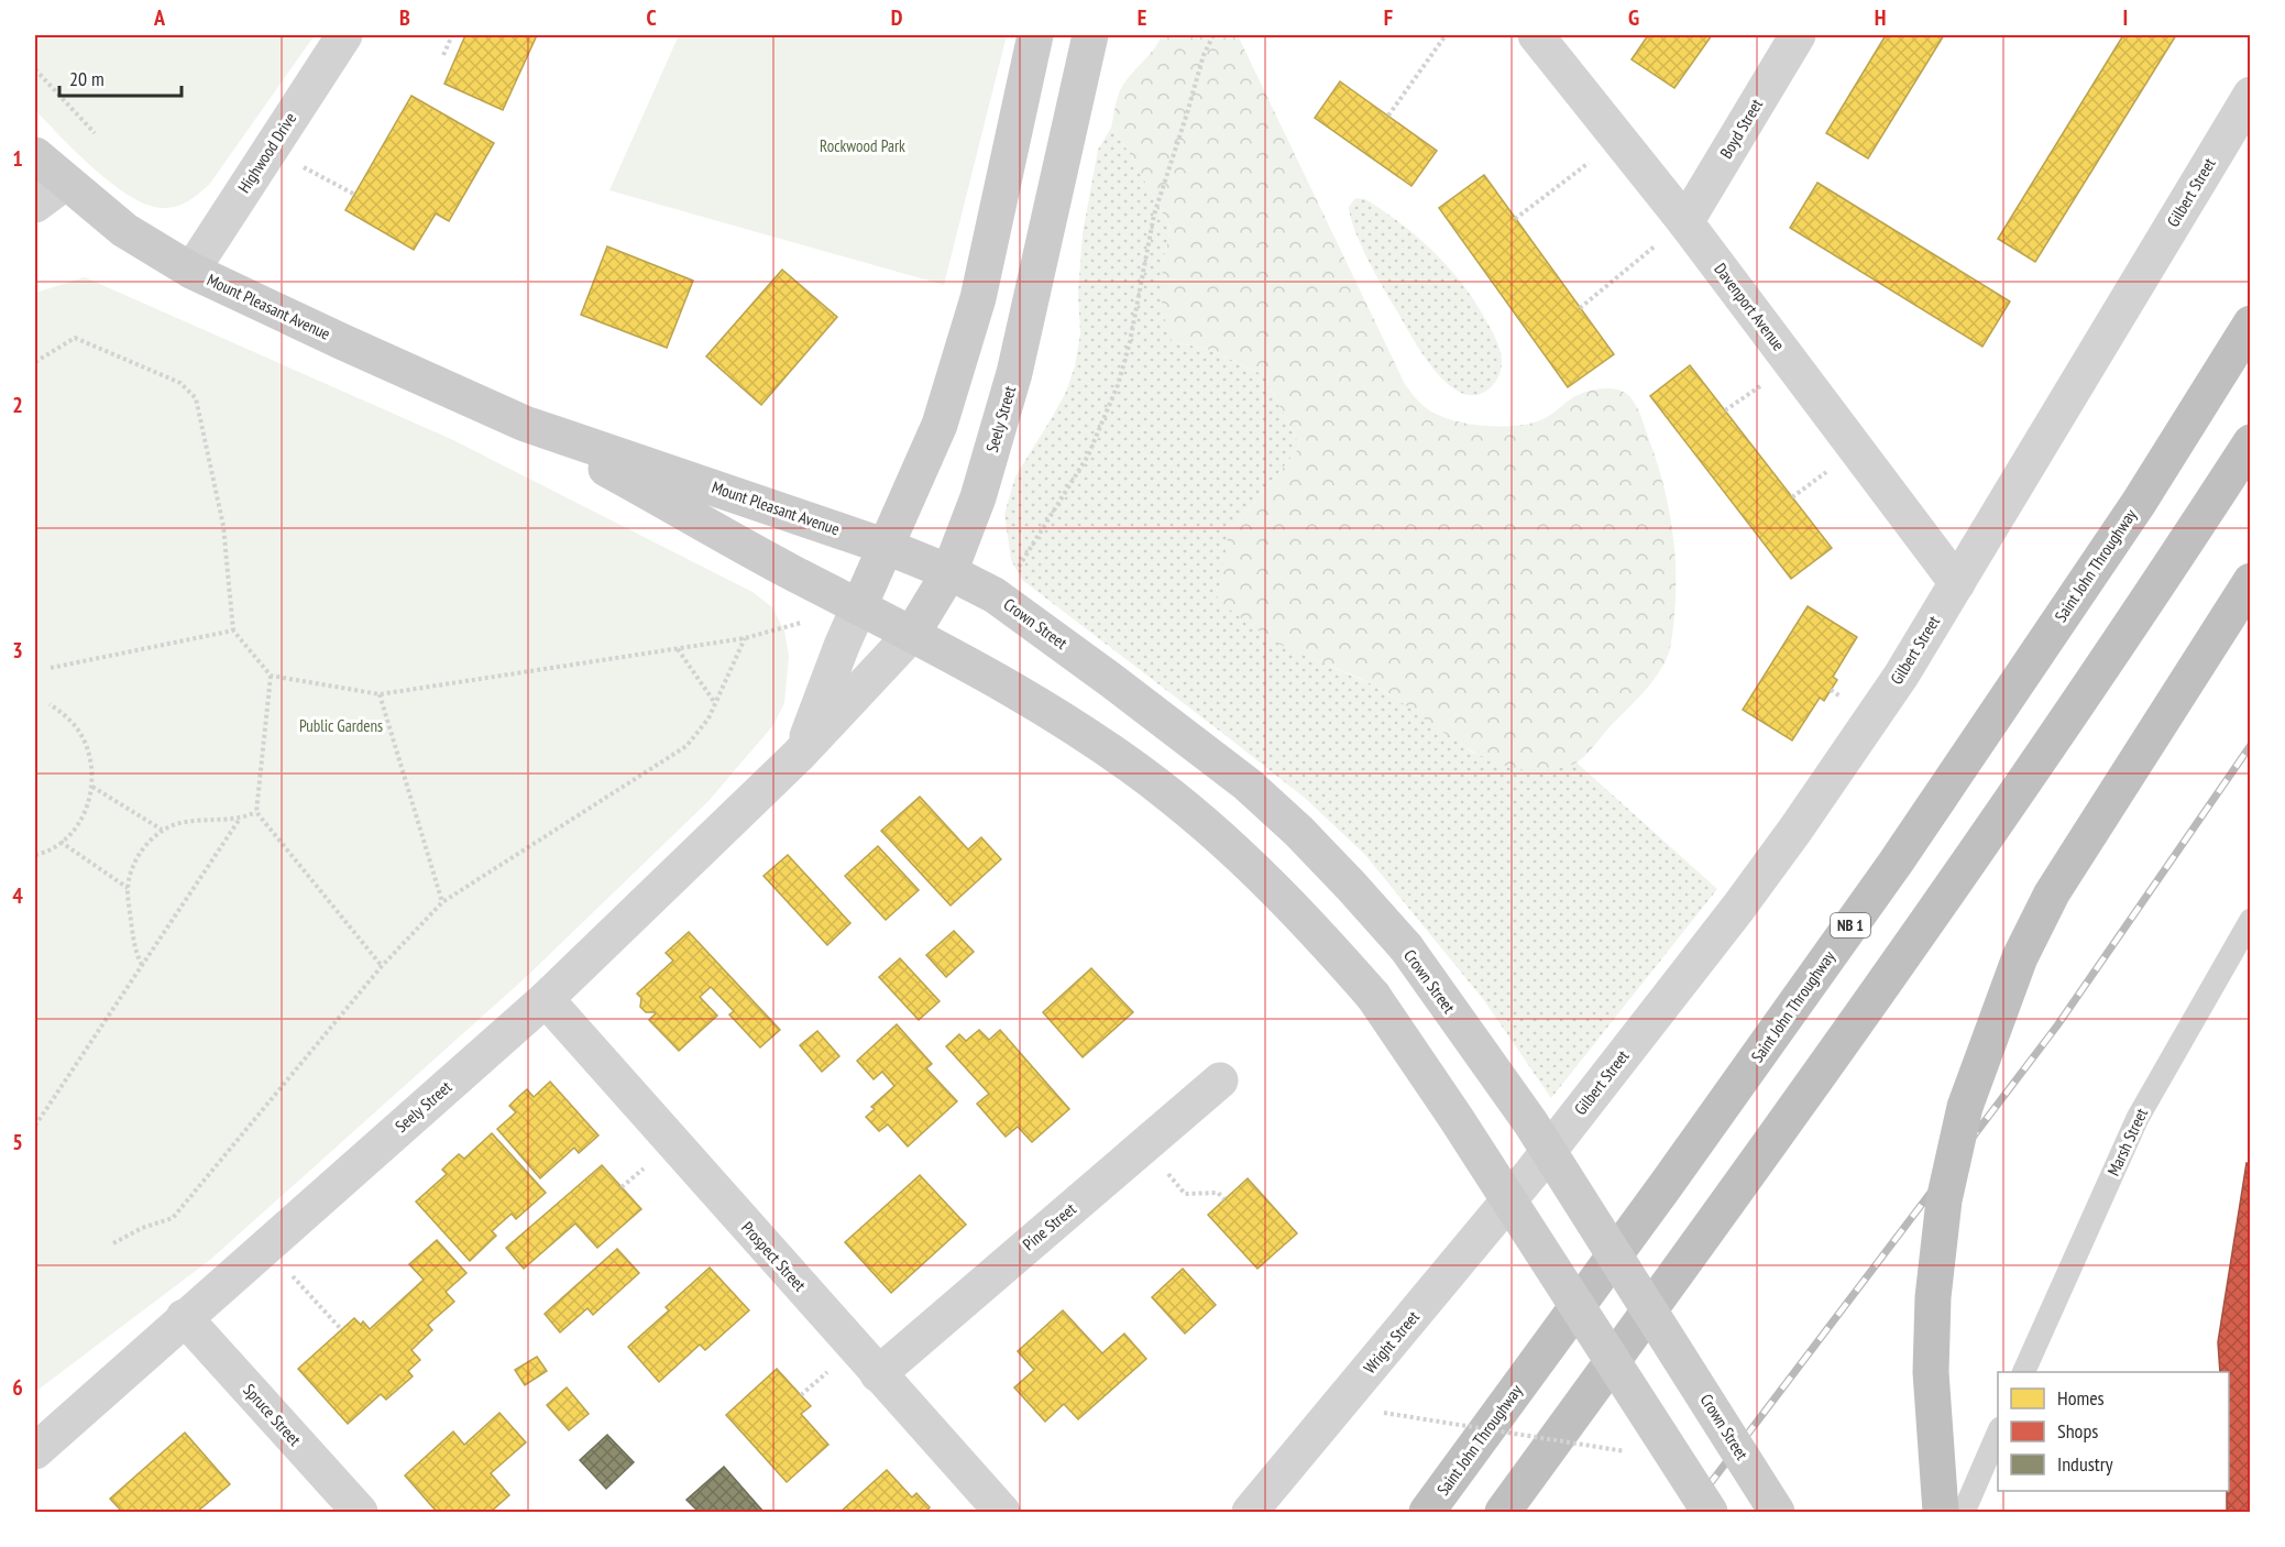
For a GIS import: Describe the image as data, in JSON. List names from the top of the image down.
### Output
{
  "streets": {
    "highway": ["Saint John Throughway", "NB 1"],
    "main road": ["Mount Pleasant Avenue", "Seely Street", "Crown Street"],
    "street": [
      "Boyd Street",
      "Highwood Drive",
      "Gilbert Street",
      "Davenport Avenue",
      "Pine Street",
      "Prospect Street",
      "Wright Street",
      "Spruce Street"
    ],
    "lane": ["Marsh Street"]
  },
  "crossings": [
    ["Boyd Street", "Davenport Avenue"],
    ["Highwood Drive", "Mount Pleasant Avenue"],
    ["Gilbert Street", "Davenport Avenue"],
    ["Gilbert Street", "Wright Street"],
    ["Mount Pleasant Avenue", "Seely Street"],
    ["Mount Pleasant Avenue", "Crown Street"],
    ["Seely Street", "Crown Street"],
    ["Seely Street", "Prospect Street"],
    ["Seely Street", "Spruce Street"],
    ["Pine Street", "Prospect Street"]
  ],
  "parks": ["Rockwood Park", "Public Gardens"],
  "legend": ["Homes", "Shops", "Industry"],
  "scale_bar": "20 m",
  "grid": {
    "columns": [
      "A",
      "B",
      "C",
      "D",
      "E",
      "F",
      "G",
      "H",
      "I"
    ],
    "rows": [
      "1",
      "2",
      "3",
      "4",
      "5",
      "6"
    ]
  }
}
